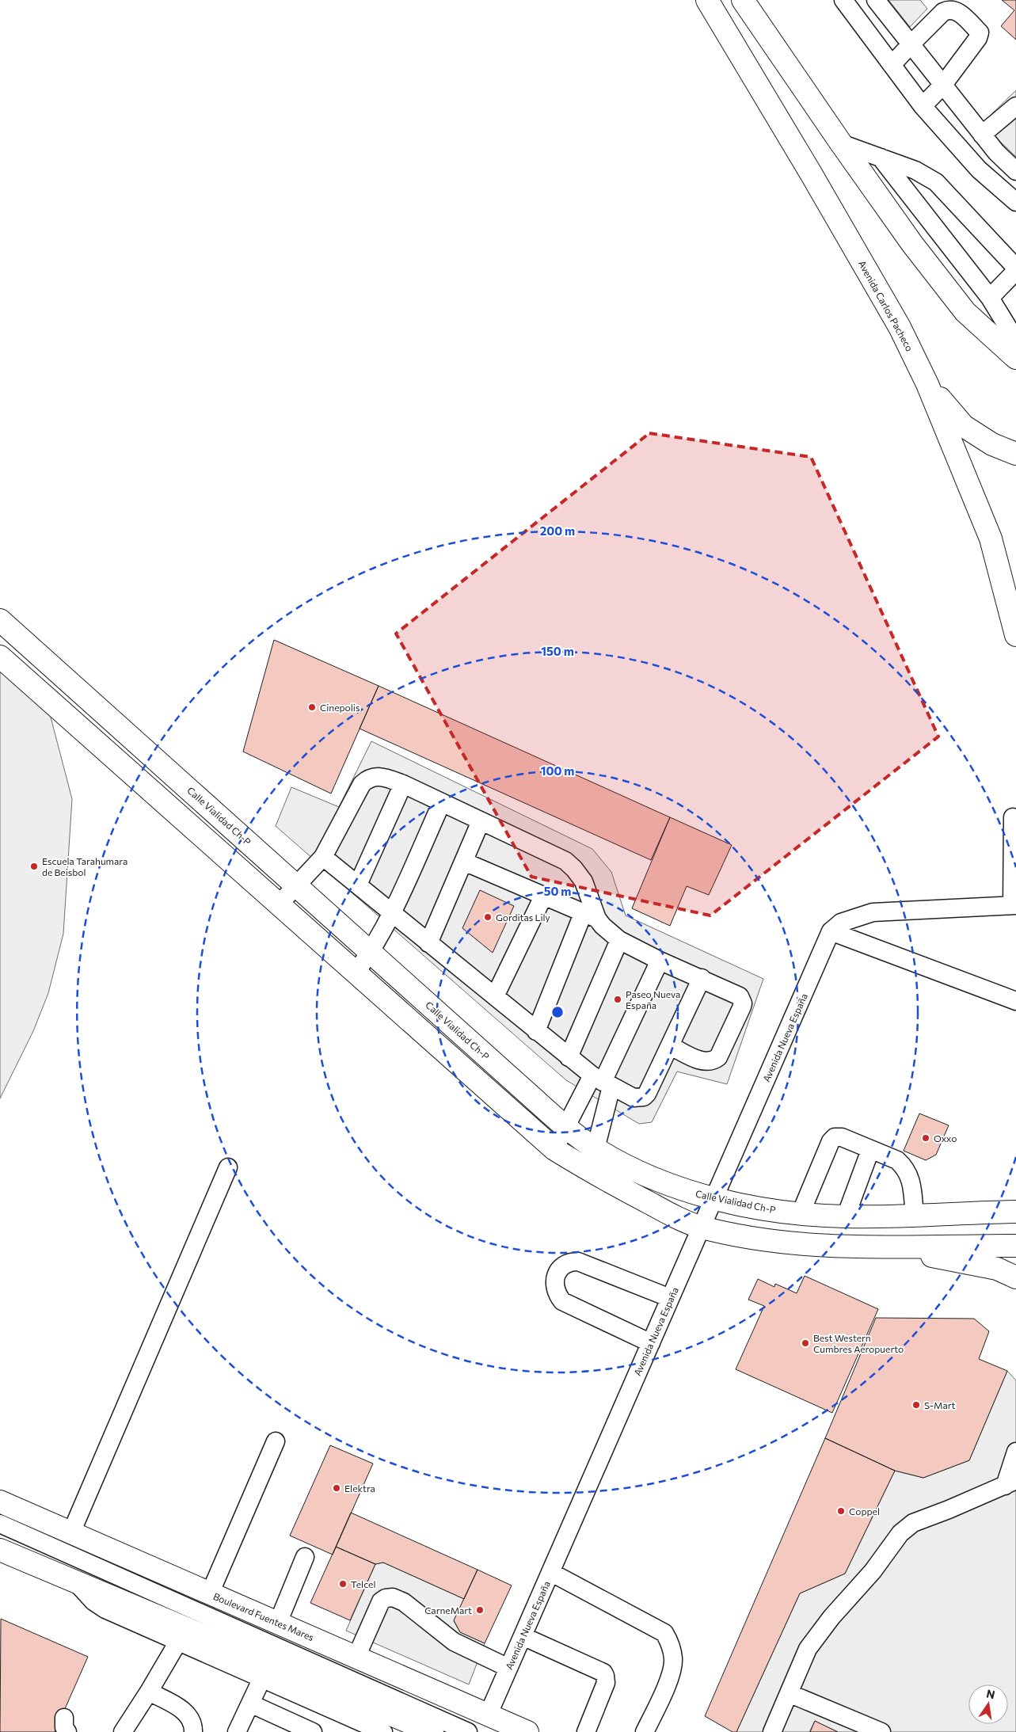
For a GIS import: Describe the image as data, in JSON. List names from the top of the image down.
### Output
{
  "streets": {
    "main road": ["Avenida Carlos Pacheco", "Calle Vialidad Ch-P", "Boulevard Fuentes Mares"],
    "street": ["Avenida Nueva España"]
  },
  "crossings": [
    ["Calle Vialidad Ch-P", "Avenida Nueva España"],
    ["Avenida Nueva España", "Boulevard Fuentes Mares"]
  ],
  "places": [
    "Cinepolis",
    "Escuela Tarahumara de Beisbol",
    "Gorditas Lily",
    "Paseo Nueva España",
    "Oxxo",
    "Best Western Cumbres Aeropuerto",
    "S-Mart",
    "Elektra",
    "Coppel",
    "Telcel",
    "CarneMart"
  ],
  "north": "top",
  "rings": [
    "200 m",
    "150 m",
    "100 m",
    "50 m"
  ]
}
